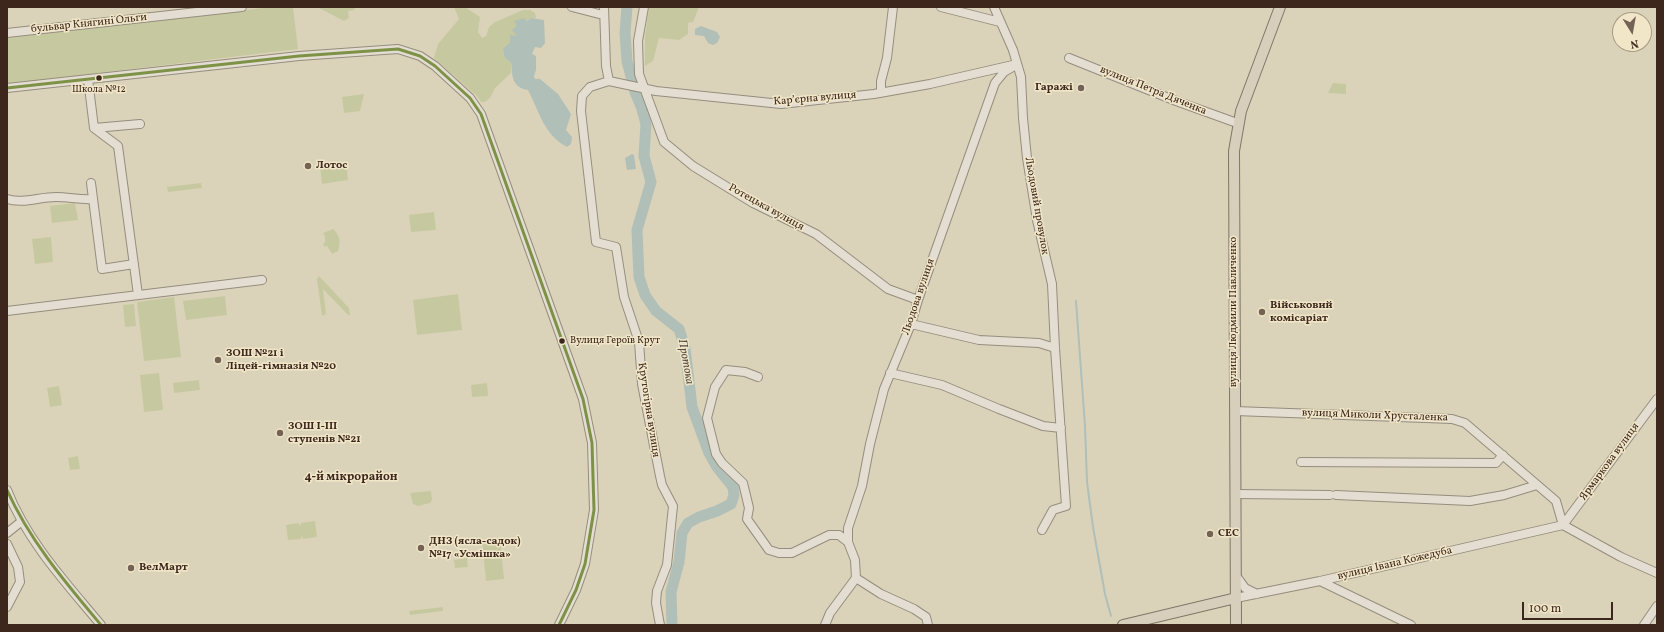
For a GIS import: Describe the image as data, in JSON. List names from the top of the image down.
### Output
{
  "streets": {
    "main road": ["вулиця Людмили Павличенко", "вулиця Івана Кожедуба"],
    "street": [
      "бульвар Княгині Ольги",
      "вулиця Петра Дяченка",
      "Карʼєрна вулиця",
      "Льодовий провулок",
      "Ротецька вулиця",
      "Льодова вулиця",
      "Крутогірна вулиця",
      "вулиця Миколи Хрусталенка",
      "Ярмаркова вулиця"
    ]
  },
  "crossings": [
    ["вулиця Петра Дяченка", "вулиця Людмили Павличенко"],
    ["Карʼєрна вулиця", "Льодовий провулок"],
    ["Карʼєрна вулиця", "Ротецька вулиця"],
    ["Карʼєрна вулиця", "Льодова вулиця"],
    ["Карʼєрна вулиця", "Крутогірна вулиця"],
    ["Льодовий провулок", "Льодова вулиця"],
    ["Ротецька вулиця", "Льодова вулиця"],
    ["вулиця Людмили Павличенко", "вулиця Миколи Хрусталенка"],
    ["вулиця Людмили Павличенко", "вулиця Івана Кожедуба"],
    ["вулиця Миколи Хрусталенка", "Ярмаркова вулиця"],
    ["вулиця Миколи Хрусталенка", "вулиця Івана Кожедуба"],
    ["Ярмаркова вулиця", "вулиця Івана Кожедуба"]
  ],
  "districts": ["4-й мікрорайон"],
  "water": ["Протока"],
  "places": [
    "Школа №12",
    "Гаражі",
    "Лотос",
    "Військовий комісаріат",
    "Вулиця Героїв Крут",
    "ЗОШ №21 і Ліцей-гімназія №20",
    "ЗОШ І-ІІІ ступенів №21",
    "СЕС",
    "ДНЗ (ясла-садок) №17 «Усмішка»",
    "ВелМарт"
  ],
  "scale_bar": "100 m",
  "north": "bottom"
}
